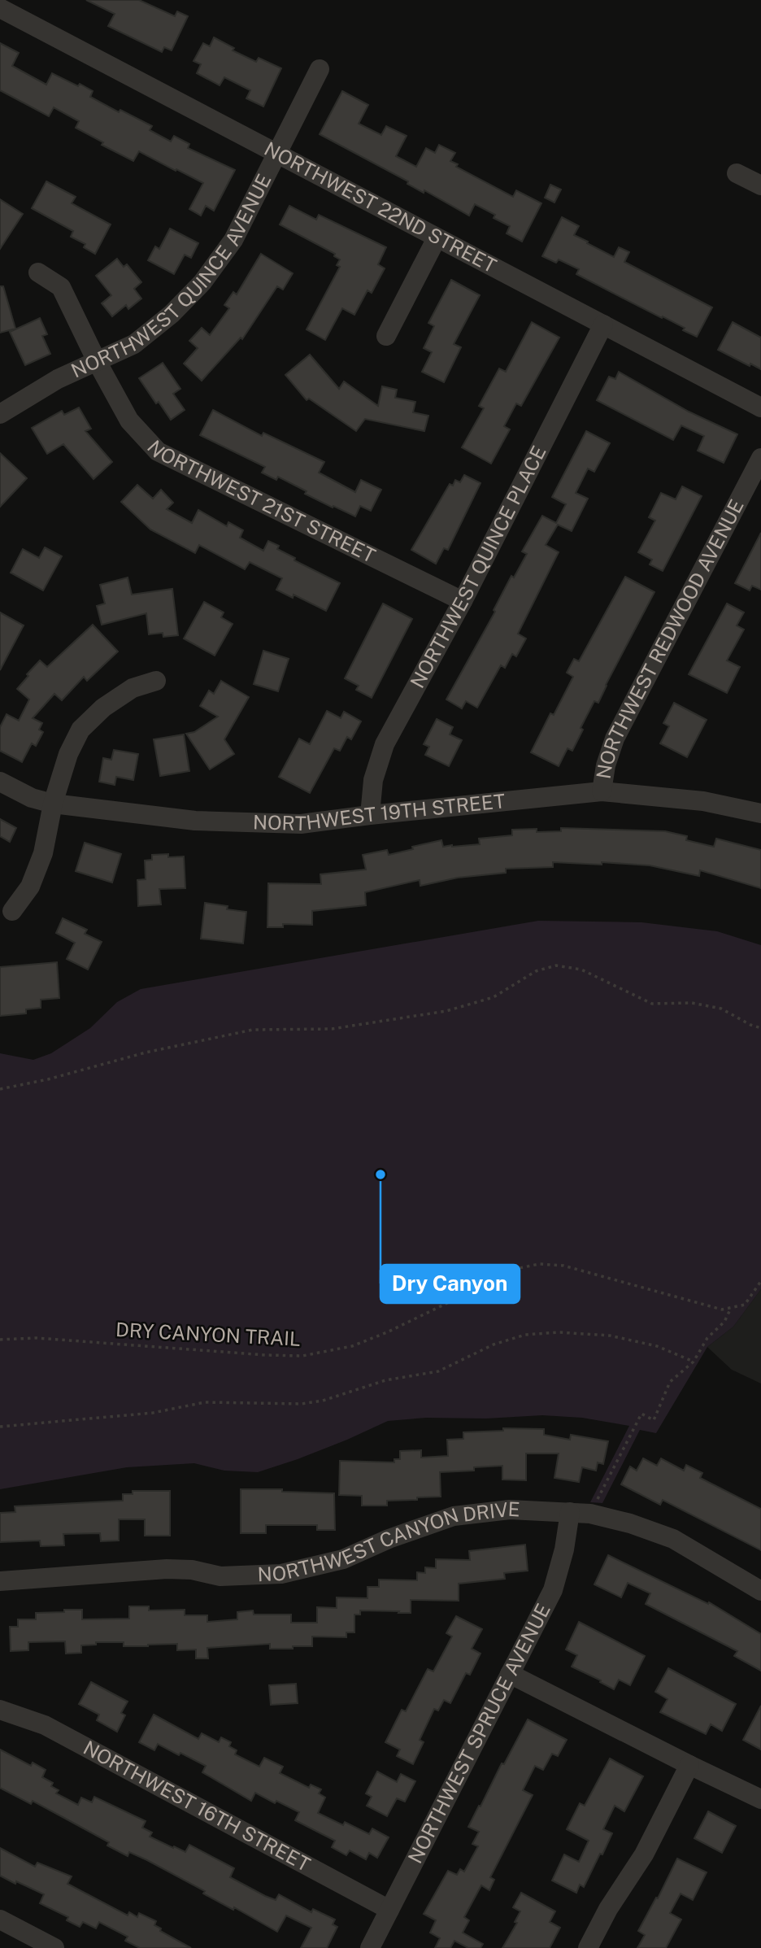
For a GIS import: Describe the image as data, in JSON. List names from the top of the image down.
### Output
{
  "streets": {
    "street": [
      "NORTHWEST 22ND STREET",
      "NORTHWEST QUINCE AVENUE",
      "NORTHWEST 21ST STREET",
      "NORTHWEST QUINCE PLACE",
      "NORTHWEST REDWOOD AVENUE",
      "NORTHWEST 19TH STREET",
      "NORTHWEST CANYON DRIVE",
      "NORTHWEST SPRUCE AVENUE",
      "NORTHWEST 16TH STREET"
    ],
    "path": ["DRY CANYON TRAIL"]
  },
  "crossings": [
    ["NORTHWEST 22ND STREET", "NORTHWEST QUINCE AVENUE"],
    ["NORTHWEST 22ND STREET", "NORTHWEST QUINCE PLACE"],
    ["NORTHWEST QUINCE AVENUE", "NORTHWEST 21ST STREET"],
    ["NORTHWEST 21ST STREET", "NORTHWEST QUINCE PLACE"],
    ["NORTHWEST QUINCE PLACE", "NORTHWEST 19TH STREET"],
    ["NORTHWEST REDWOOD AVENUE", "NORTHWEST 19TH STREET"],
    ["NORTHWEST CANYON DRIVE", "NORTHWEST SPRUCE AVENUE"],
    ["NORTHWEST SPRUCE AVENUE", "NORTHWEST 16TH STREET"]
  ],
  "places": ["Dry Canyon"]
}
